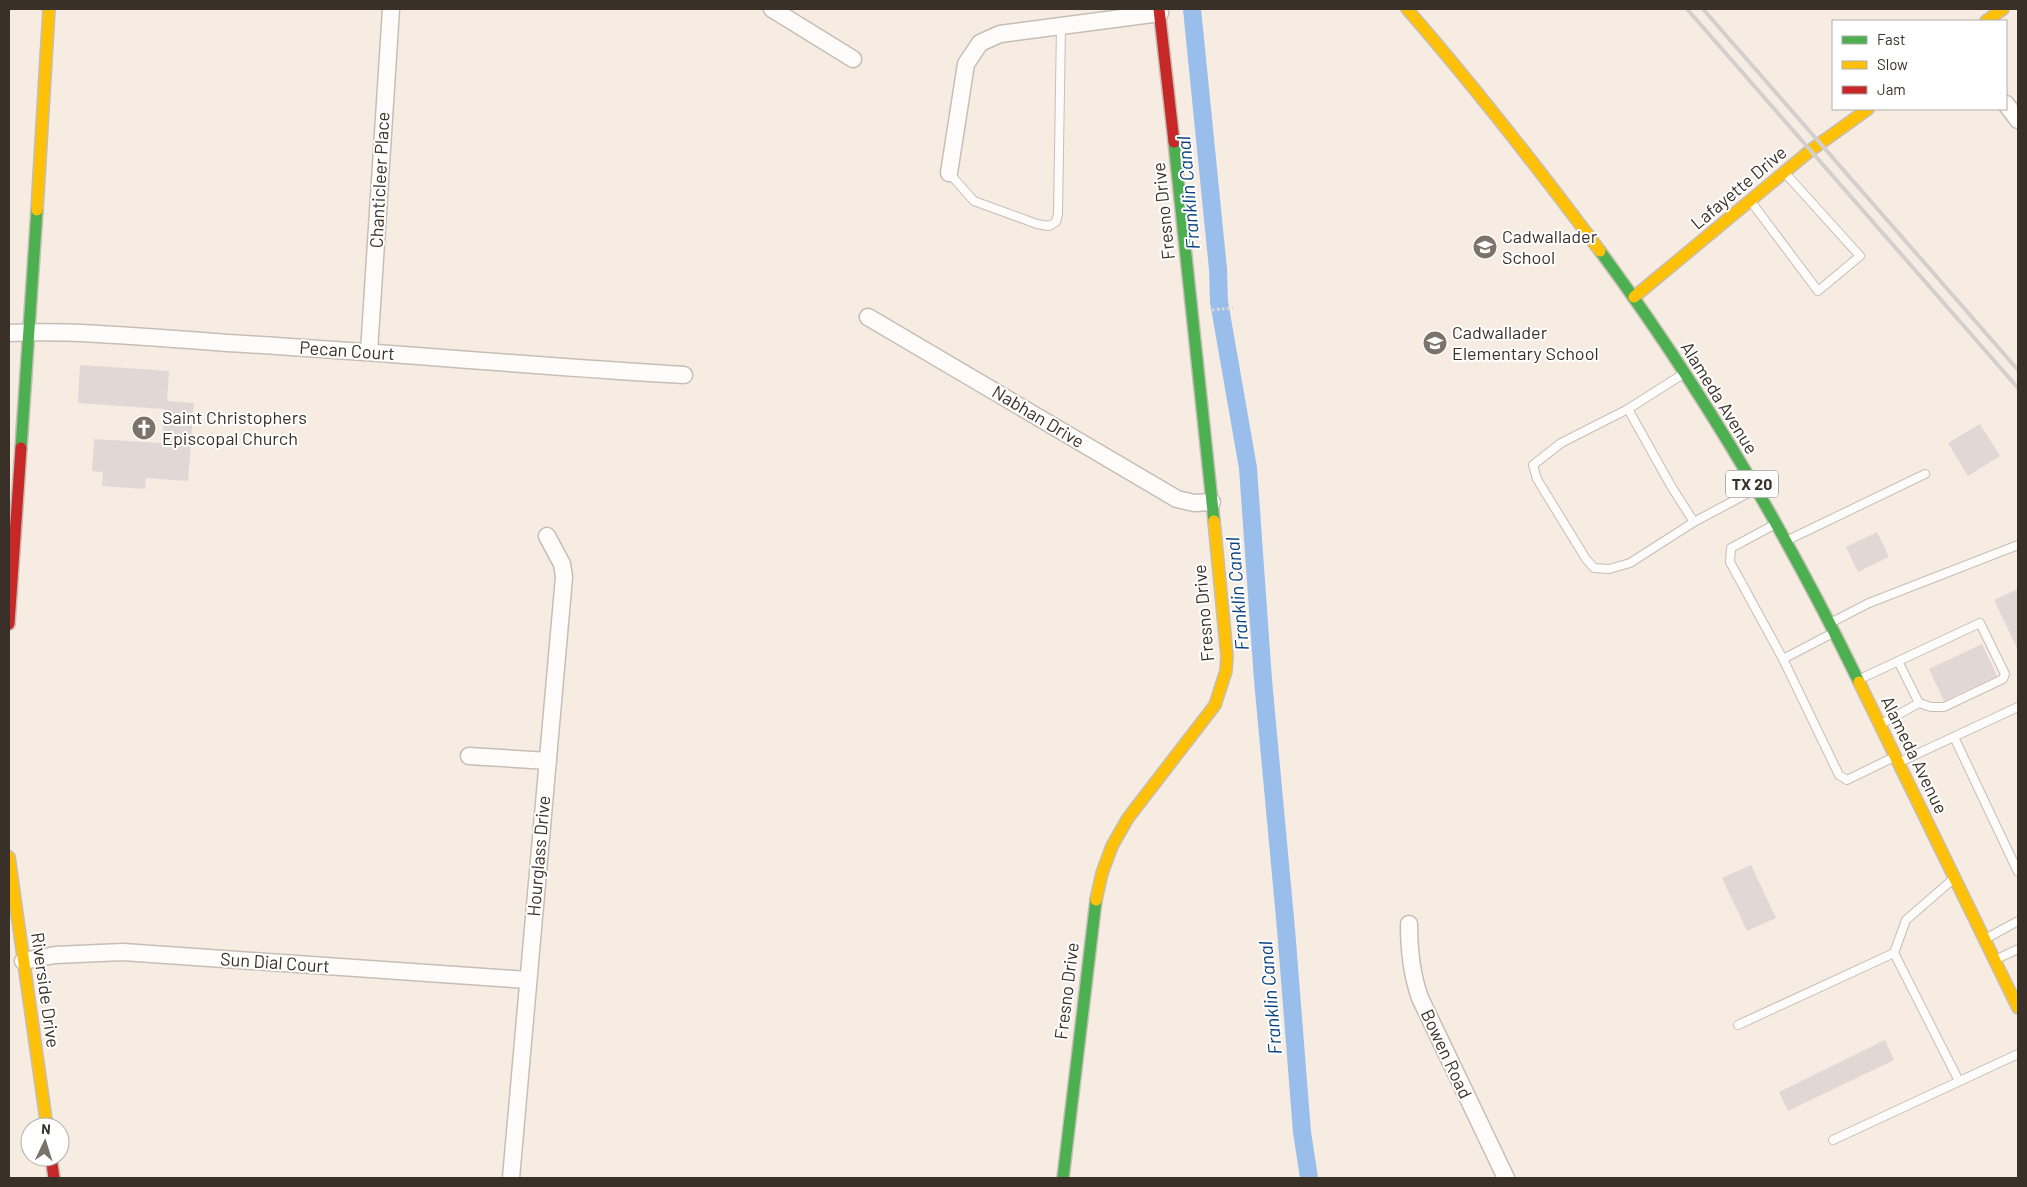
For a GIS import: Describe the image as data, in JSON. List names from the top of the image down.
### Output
{
  "streets": {
    "street": [
      "Chanticleer Place",
      "Lafayette Drive",
      "Fresno Drive",
      "Pecan Court",
      "Alameda Avenue",
      "Nabhan Drive",
      "TX 20",
      "Hourglass Drive",
      "Sun Dial Court",
      "Riverside Drive",
      "Bowen Road"
    ]
  },
  "crossings": [
    ["Chanticleer Place", "Pecan Court"],
    ["Lafayette Drive", "Alameda Avenue"],
    ["Fresno Drive", "Nabhan Drive"],
    ["Hourglass Drive", "Sun Dial Court"],
    ["Sun Dial Court", "Riverside Drive"]
  ],
  "water": ["Franklin Canal"],
  "places": {
    "school or university": ["Cadwallader School", "Cadwallader Elementary School"],
    "church": ["Saint Christophers Episcopal Church"]
  },
  "legend": ["Fast", "Slow", "Jam"],
  "north": "top"
}
